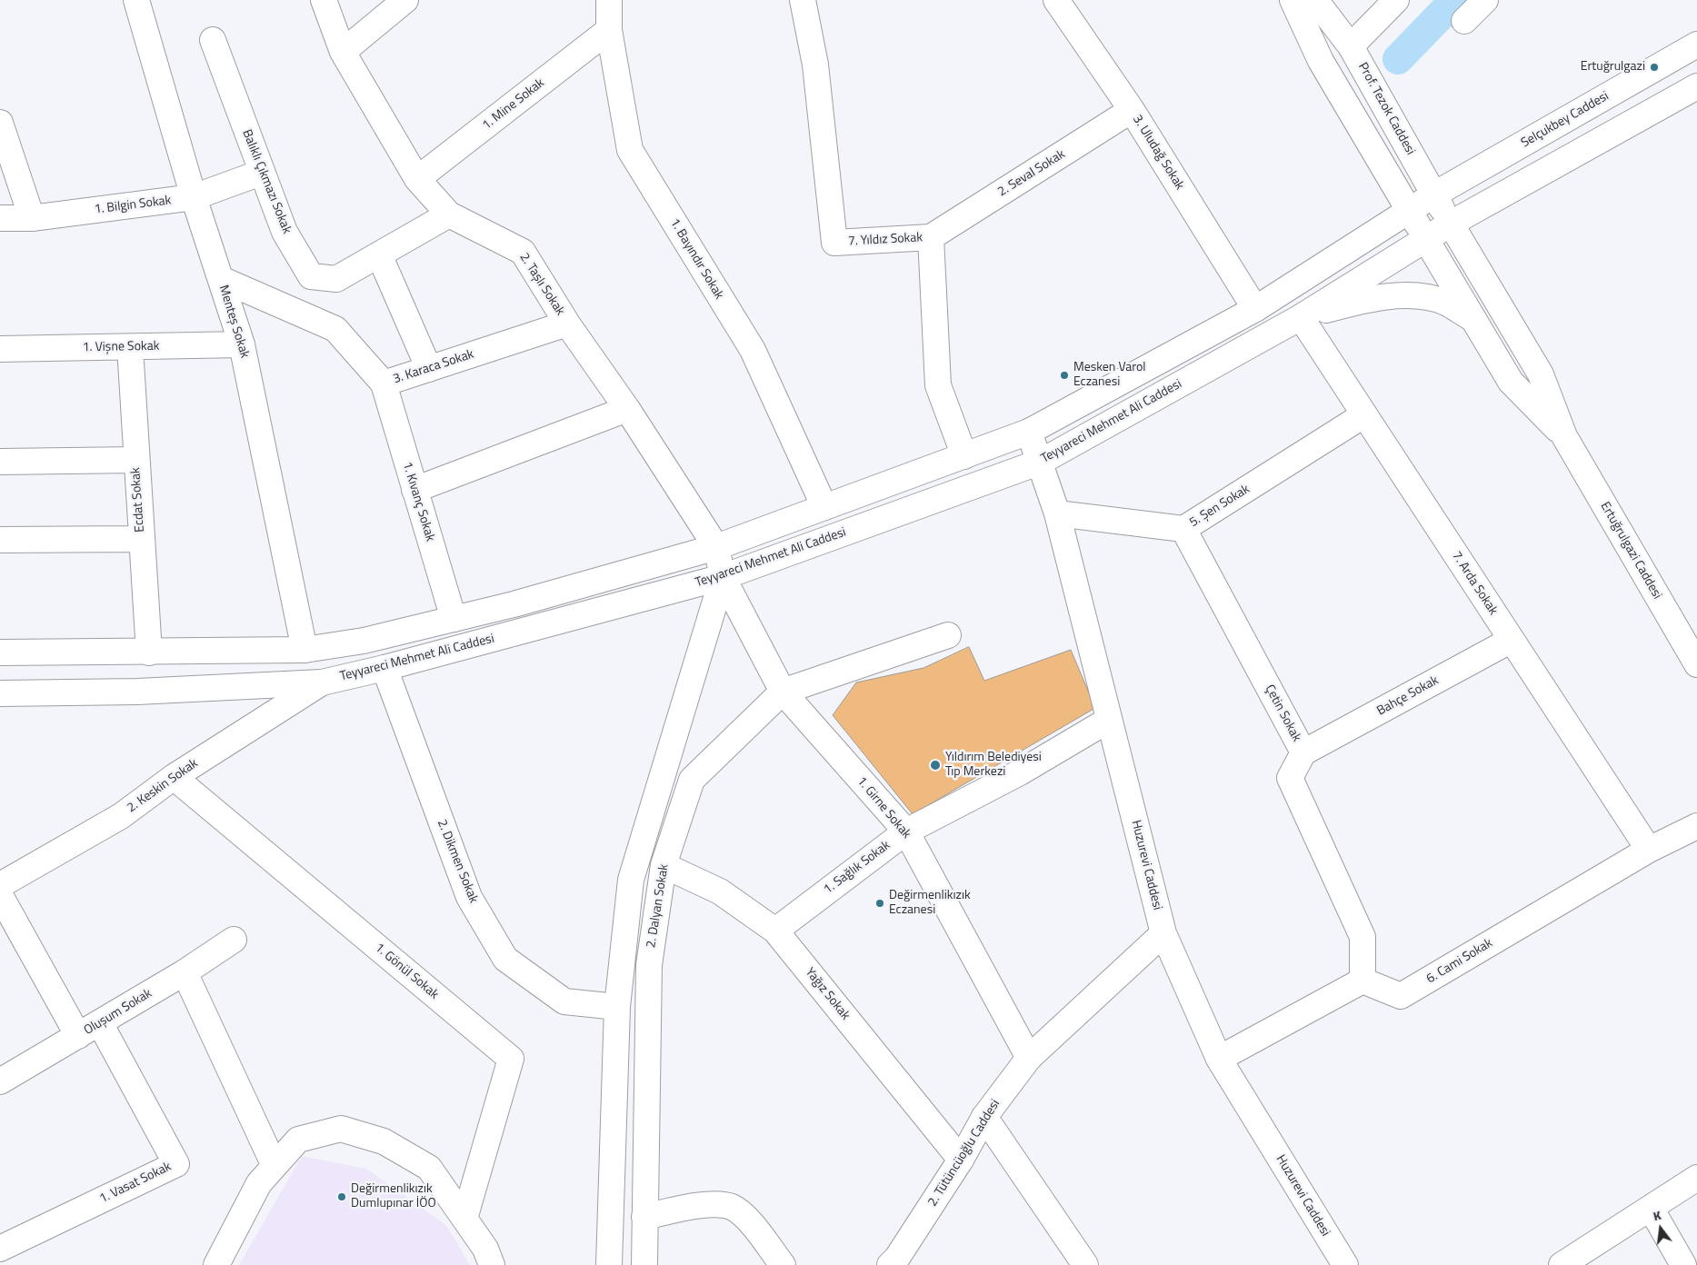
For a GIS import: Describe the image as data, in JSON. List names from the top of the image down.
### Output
{
  "streets": {
    "street": [
      "1. Mine Sokak",
      "Prof. Tezok Caddesi",
      "Selçukbey Caddesi",
      "3. Uludağ Sokak",
      "2. Seval Sokak",
      "Balıklı Çıkmazı Sokak",
      "1. Bilgin Sokak",
      "7. Yıldız Sokak",
      "1. Bayındır Sokak",
      "2. Taşlı Sokak",
      "Menteş Sokak",
      "1. Vişne Sokak",
      "3. Karaca Sokak",
      "Teyyareci Mehmet Ali Caddesi",
      "Ecdat Sokak",
      "1. Kıvanç Sokak",
      "5. Şen Sokak",
      "Ertuğrulgazi Caddesi",
      "7. Arda Sokak",
      "Bahçe Sokak",
      "Çetin Sokak",
      "2. Keskin Sokak",
      "1. Girne Sokak",
      "2. Dikmen Sokak",
      "Huzurevi Caddesi",
      "1. Sağlık Sokak",
      "2. Dalyan Sokak",
      "6. Cami Sokak",
      "1. Gönül Sokak",
      "Yağız Sokak",
      "Oluşum Sokak",
      "2. Tütüncüoğlu Caddesi",
      "1. Vasat Sokak"
    ]
  },
  "crossings": [
    ["1. Mine Sokak", "1. Bayındır Sokak"],
    ["1. Mine Sokak", "2. Taşlı Sokak"],
    ["Prof. Tezok Caddesi", "Selçukbey Caddesi"],
    ["Prof. Tezok Caddesi", "Teyyareci Mehmet Ali Caddesi"],
    ["Prof. Tezok Caddesi", "Ertuğrulgazi Caddesi"],
    ["3. Uludağ Sokak", "2. Seval Sokak"],
    ["2. Seval Sokak", "7. Yıldız Sokak"],
    ["Balıklı Çıkmazı Sokak", "1. Bilgin Sokak"],
    ["Balıklı Çıkmazı Sokak", "2. Taşlı Sokak"],
    ["1. Bilgin Sokak", "Menteş Sokak"],
    ["2. Taşlı Sokak", "3. Karaca Sokak"],
    ["Menteş Sokak", "1. Vişne Sokak"],
    ["Menteş Sokak", "3. Karaca Sokak"],
    ["1. Vişne Sokak", "Ecdat Sokak"],
    ["3. Karaca Sokak", "1. Kıvanç Sokak"],
    ["Teyyareci Mehmet Ali Caddesi", "Ertuğrulgazi Caddesi"],
    ["Teyyareci Mehmet Ali Caddesi", "7. Arda Sokak"],
    ["Teyyareci Mehmet Ali Caddesi", "2. Keskin Sokak"],
    ["Teyyareci Mehmet Ali Caddesi", "2. Dikmen Sokak"],
    ["Teyyareci Mehmet Ali Caddesi", "Huzurevi Caddesi"],
    ["5. Şen Sokak", "7. Arda Sokak"],
    ["5. Şen Sokak", "Çetin Sokak"],
    ["5. Şen Sokak", "Huzurevi Caddesi"],
    ["7. Arda Sokak", "Bahçe Sokak"],
    ["7. Arda Sokak", "6. Cami Sokak"],
    ["Bahçe Sokak", "Çetin Sokak"],
    ["Çetin Sokak", "6. Cami Sokak"],
    ["2. Keskin Sokak", "1. Gönül Sokak"],
    ["1. Girne Sokak", "1. Sağlık Sokak"],
    ["1. Girne Sokak", "2. Dalyan Sokak"],
    ["1. Girne Sokak", "2. Tütüncüoğlu Caddesi"],
    ["Huzurevi Caddesi", "1. Sağlık Sokak"],
    ["Huzurevi Caddesi", "2. Tütüncüoğlu Caddesi"],
    ["1. Sağlık Sokak", "Yağız Sokak"],
    ["2. Dalyan Sokak", "Yağız Sokak"],
    ["Yağız Sokak", "2. Tütüncüoğlu Caddesi"],
    ["Oluşum Sokak", "1. Vasat Sokak"]
  ],
  "places": [
    "Ertuğrulgazi",
    "Mesken Varol Eczanesi",
    "Yıldırım Belediyesi Tıp Merkezi",
    "Değirmenlikızık Eczanesi",
    "Değirmenlikızık Dumlupınar İÖO"
  ],
  "north": "top"
}
